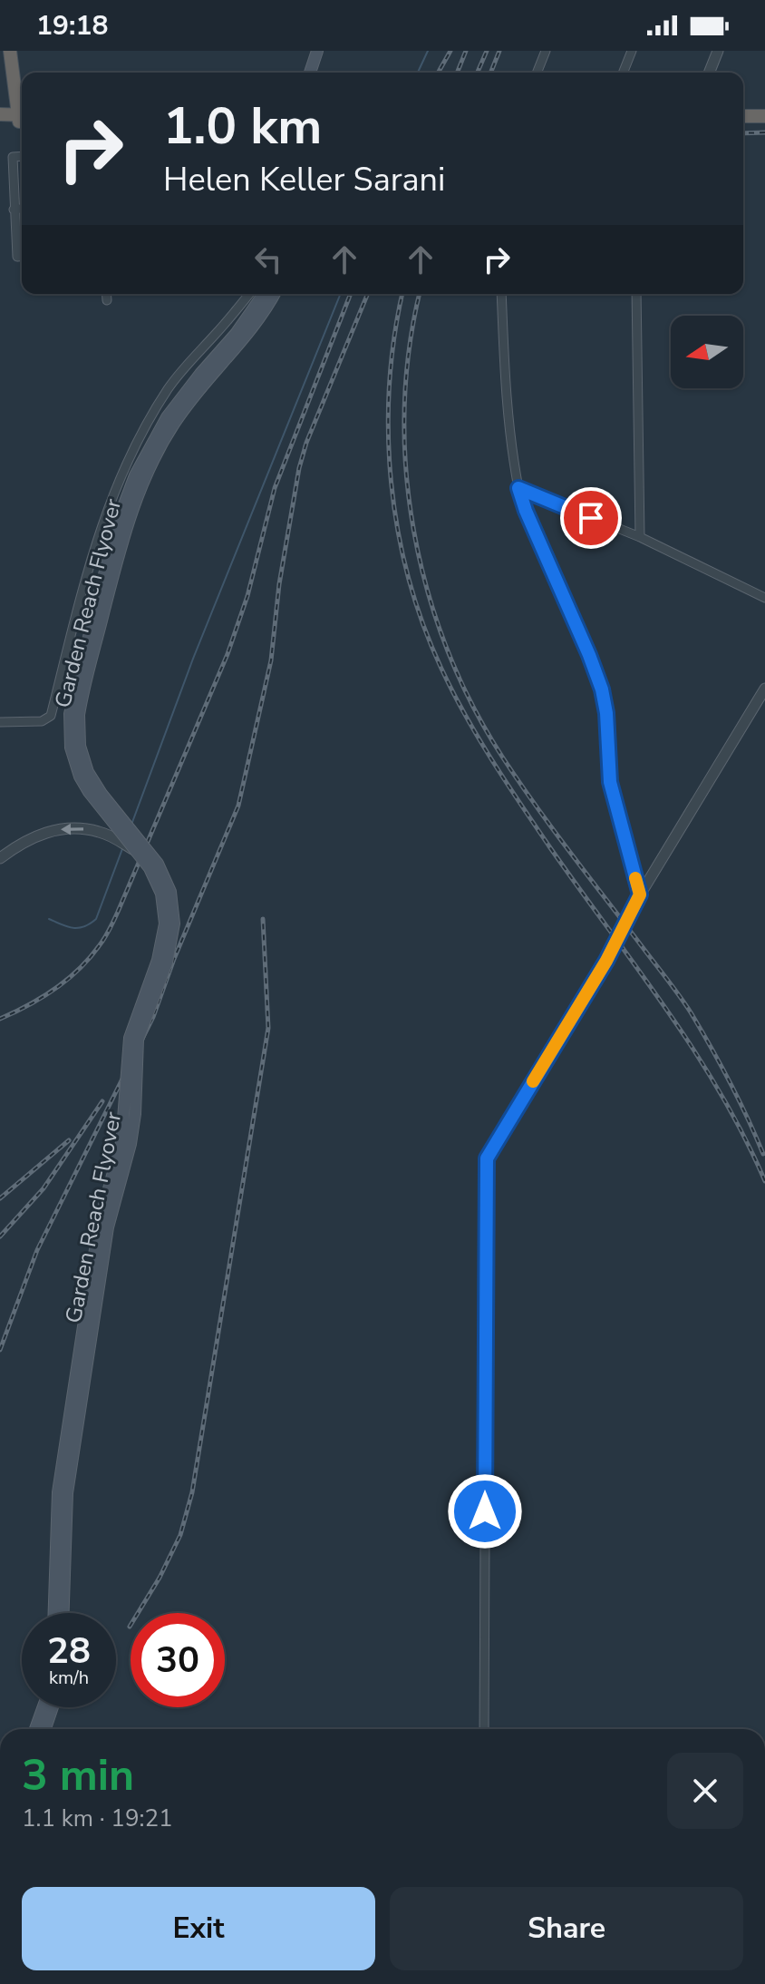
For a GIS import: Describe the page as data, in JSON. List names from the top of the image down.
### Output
{
  "streets": {
    "main road": ["Garden Reach Flyover"]
  },
  "north": "left",
  "page": {
    "status": "19:18",
    "turn": ["1.0 km", "Helen Keller Sarani"],
    "speed": "28 km/h",
    "limit": "30",
    "heading": ["3 min", "1.1 km · 19:21"],
    "buttons": ["Exit", "Share"]
  }
}
